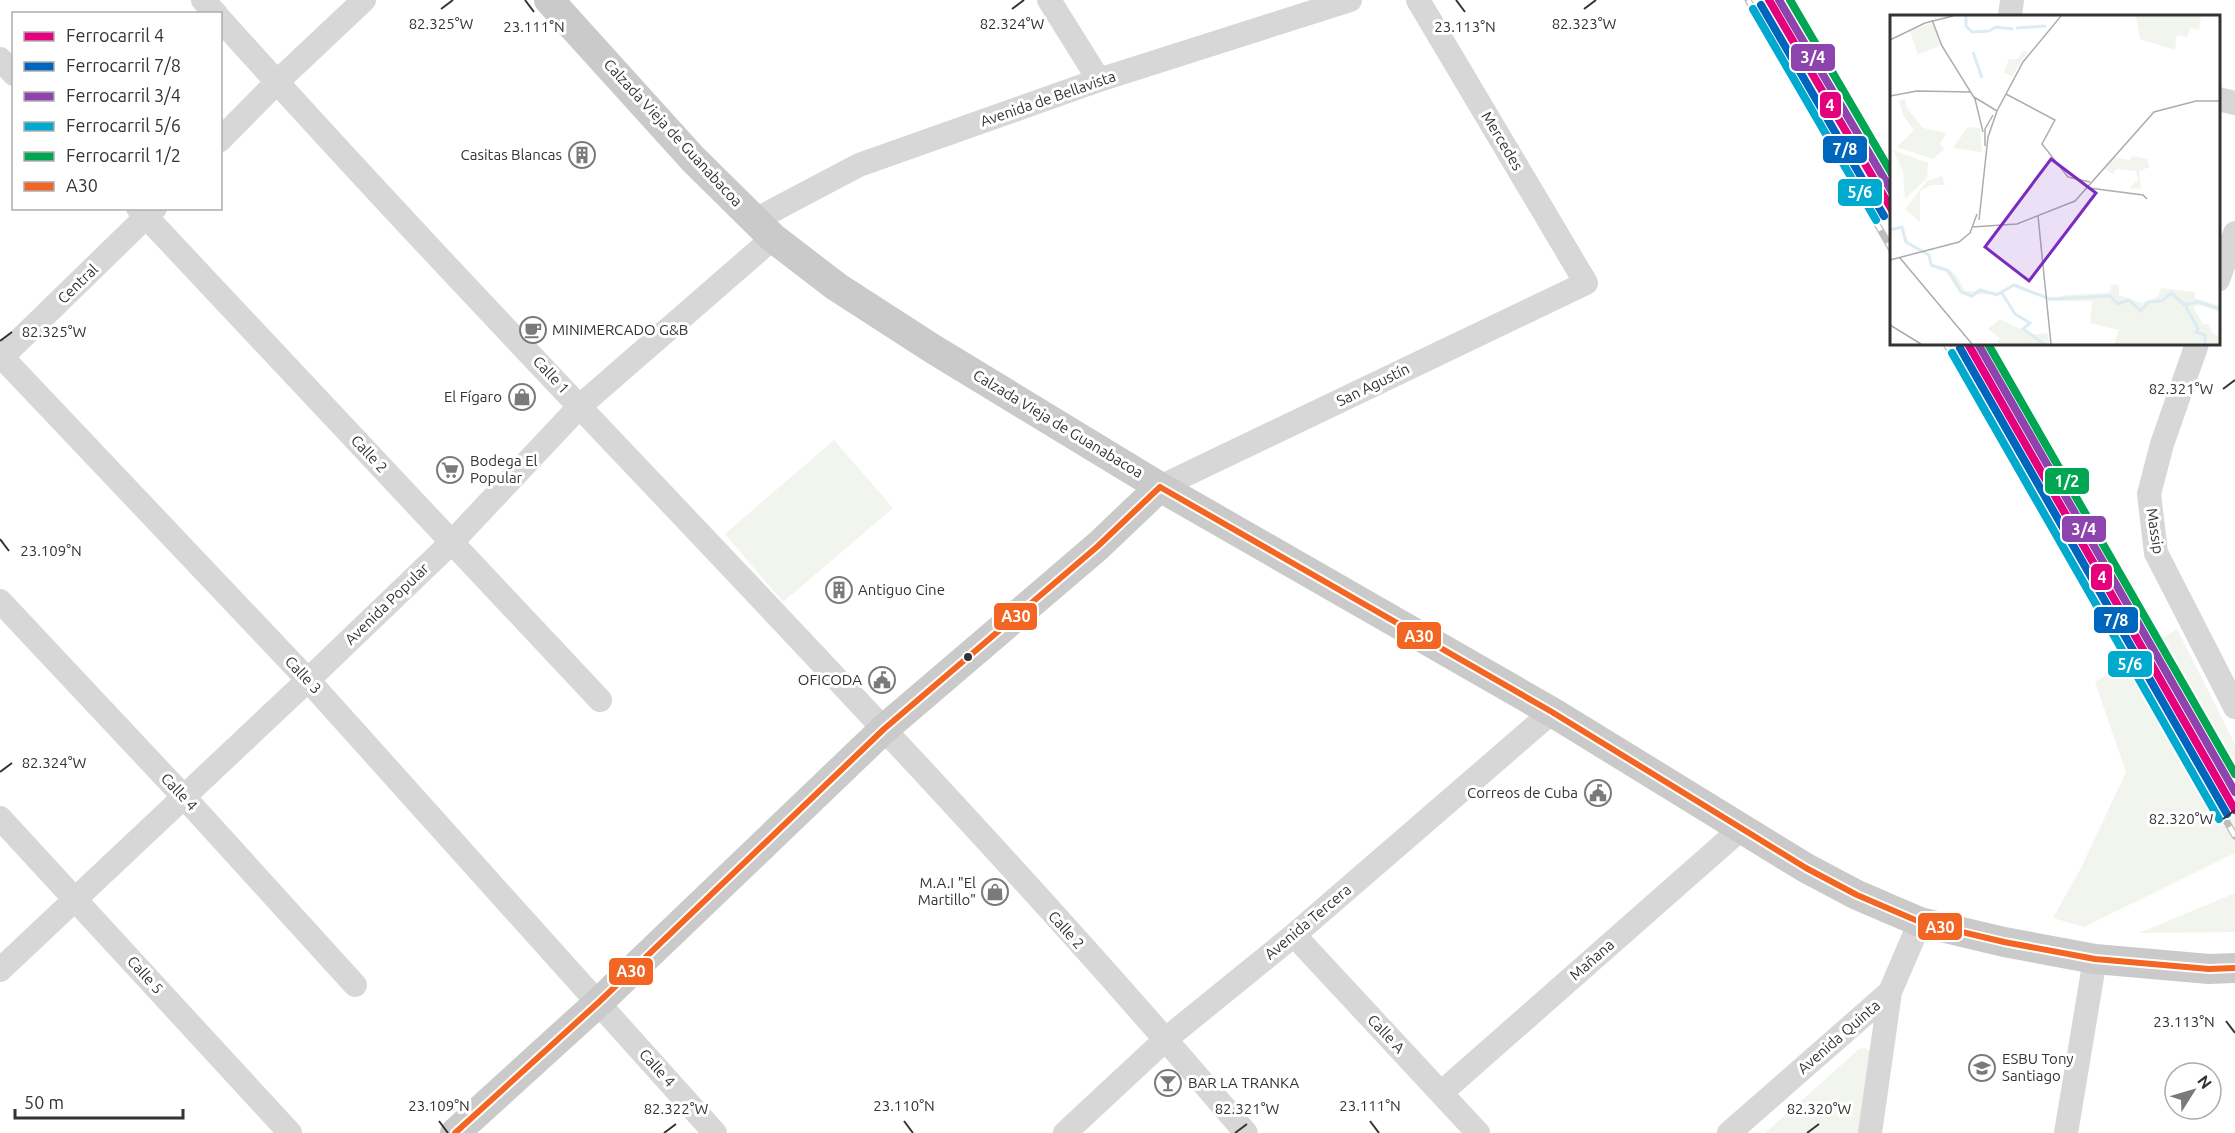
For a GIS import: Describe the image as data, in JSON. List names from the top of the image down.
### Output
{
  "streets": {
    "main road": ["Calzada Vieja de Guanabacoa"],
    "street": [
      "Avenida de Bellavista",
      "Mercedes",
      "Central",
      "Calle 1",
      "San Agustín",
      "Calle 2",
      "Massip",
      "Avenida Popular",
      "Calle 3",
      "Calle 4",
      "Avenida Tercera",
      "Mañana",
      "Calle 5",
      "Calle A",
      "Avenida Quinta"
    ]
  },
  "crossings": [
    ["Avenida de Bellavista", "Calzada Vieja de Guanabacoa"],
    ["Avenida de Bellavista", "Avenida Popular"],
    ["Calzada Vieja de Guanabacoa", "San Agustín"],
    ["Calzada Vieja de Guanabacoa", "Avenida Popular"],
    ["Calzada Vieja de Guanabacoa", "Avenida Tercera"],
    ["Calzada Vieja de Guanabacoa", "Mañana"],
    ["Calzada Vieja de Guanabacoa", "Avenida Quinta"],
    ["Mercedes", "San Agustín"],
    ["Central", "Calle 2"],
    ["Central", "Calle 3"],
    ["Calle 1", "Calle 2"],
    ["Calle 1", "Avenida Popular"],
    ["Calle 2", "Avenida Popular"],
    ["Calle 2", "Avenida Tercera"],
    ["Avenida Popular", "Calle 3"],
    ["Avenida Popular", "Calle 4"],
    ["Avenida Popular", "Calle 5"],
    ["Calle 3", "Calle 4"],
    ["Avenida Tercera", "Calle A"],
    ["Mañana", "Calle A"]
  ],
  "places": {
    "building": ["Casitas Blancas", "Antiguo Cine"],
    "cafe": ["MINIMERCADO G&B"],
    "shop": ["El Fígaro", "M.A.I \"El Martillo\""],
    "supermarket": ["Bodega El Popular"],
    "public building": ["OFICODA", "Correos de Cuba"],
    "school or university": ["ESBU Tony Santiago"],
    "bar": ["BAR LA TRANKA"]
  },
  "lines": [
    "rail line 4",
    "rail line 3/4",
    "rail line 1/2",
    "rail line 7/8",
    "rail line 5/6",
    "transit line A30"
  ],
  "legend": [
    "Ferrocarril 4",
    "Ferrocarril 7/8",
    "Ferrocarril 3/4",
    "Ferrocarril 5/6",
    "Ferrocarril 1/2",
    "A30"
  ],
  "scale_bar": "50 m",
  "north": "top right",
  "coordinates": [
    "82.325°W",
    "82.324°W",
    "82.323°W",
    "23.111°N",
    "23.113°N",
    "82.321°W",
    "23.109°N",
    "82.320°W",
    "23.110°N",
    "82.322°W"
  ]
}
